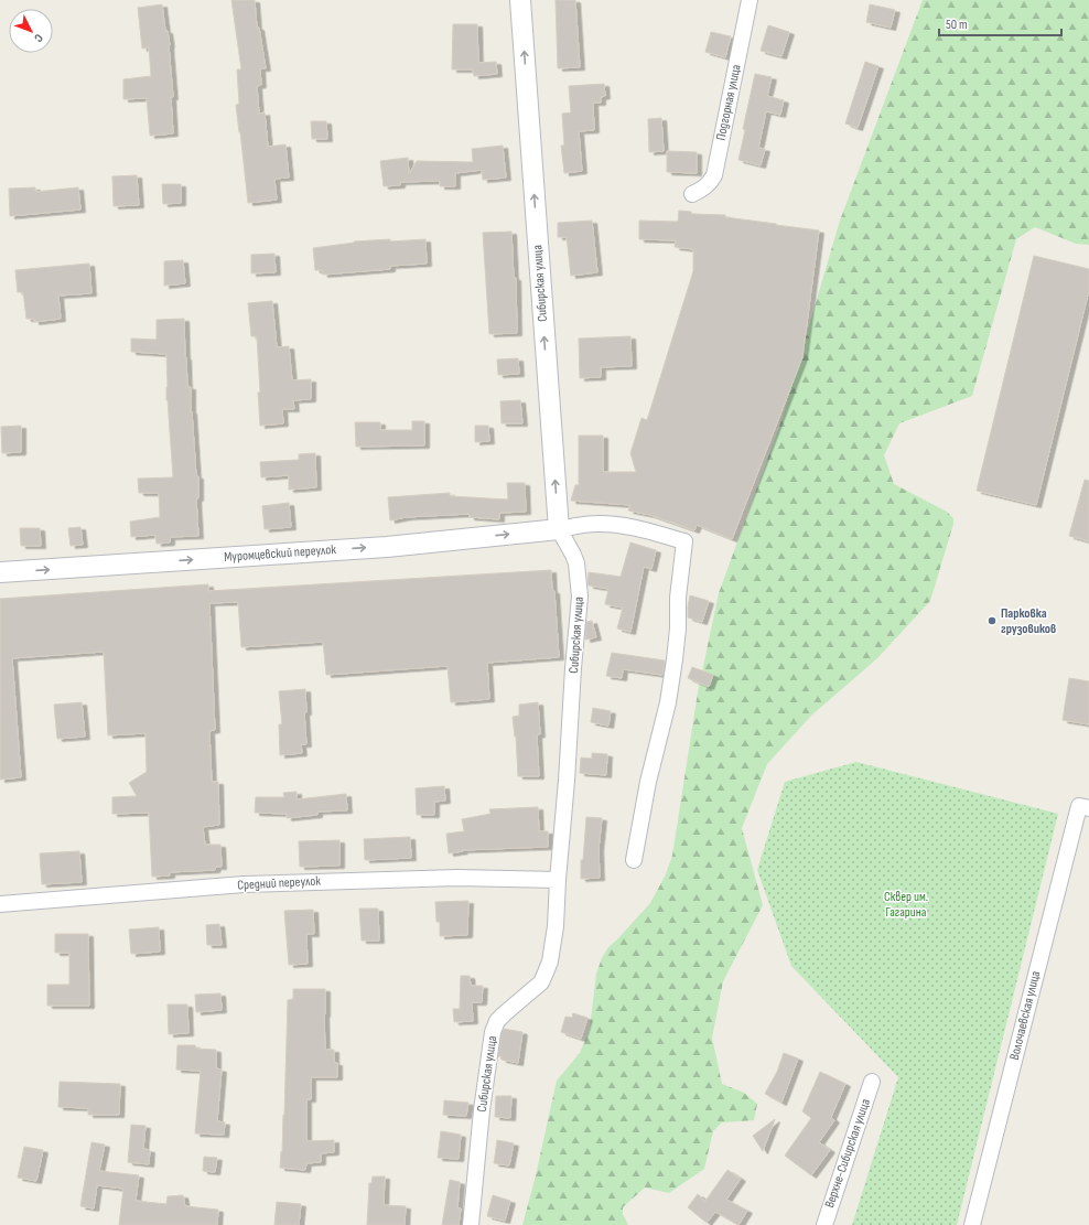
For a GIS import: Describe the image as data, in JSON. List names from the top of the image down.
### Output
{
  "streets": {
    "street": [
      "Подгорная улица",
      "Сибирская улица",
      "Муромцевский переулок",
      "Средний переулок",
      "Волочаевская улица",
      "Верхне-Сибирская улица"
    ]
  },
  "crossings": [
    ["Сибирская улица", "Муромцевский переулок"],
    ["Сибирская улица", "Средний переулок"]
  ],
  "one_way": ["Сибирская улица", "Муромцевский переулок"],
  "parks": ["Сквер им. Гагарина"],
  "places": ["Парковка грузовиков"],
  "scale_bar": "50 m",
  "north": "bottom right"
}
